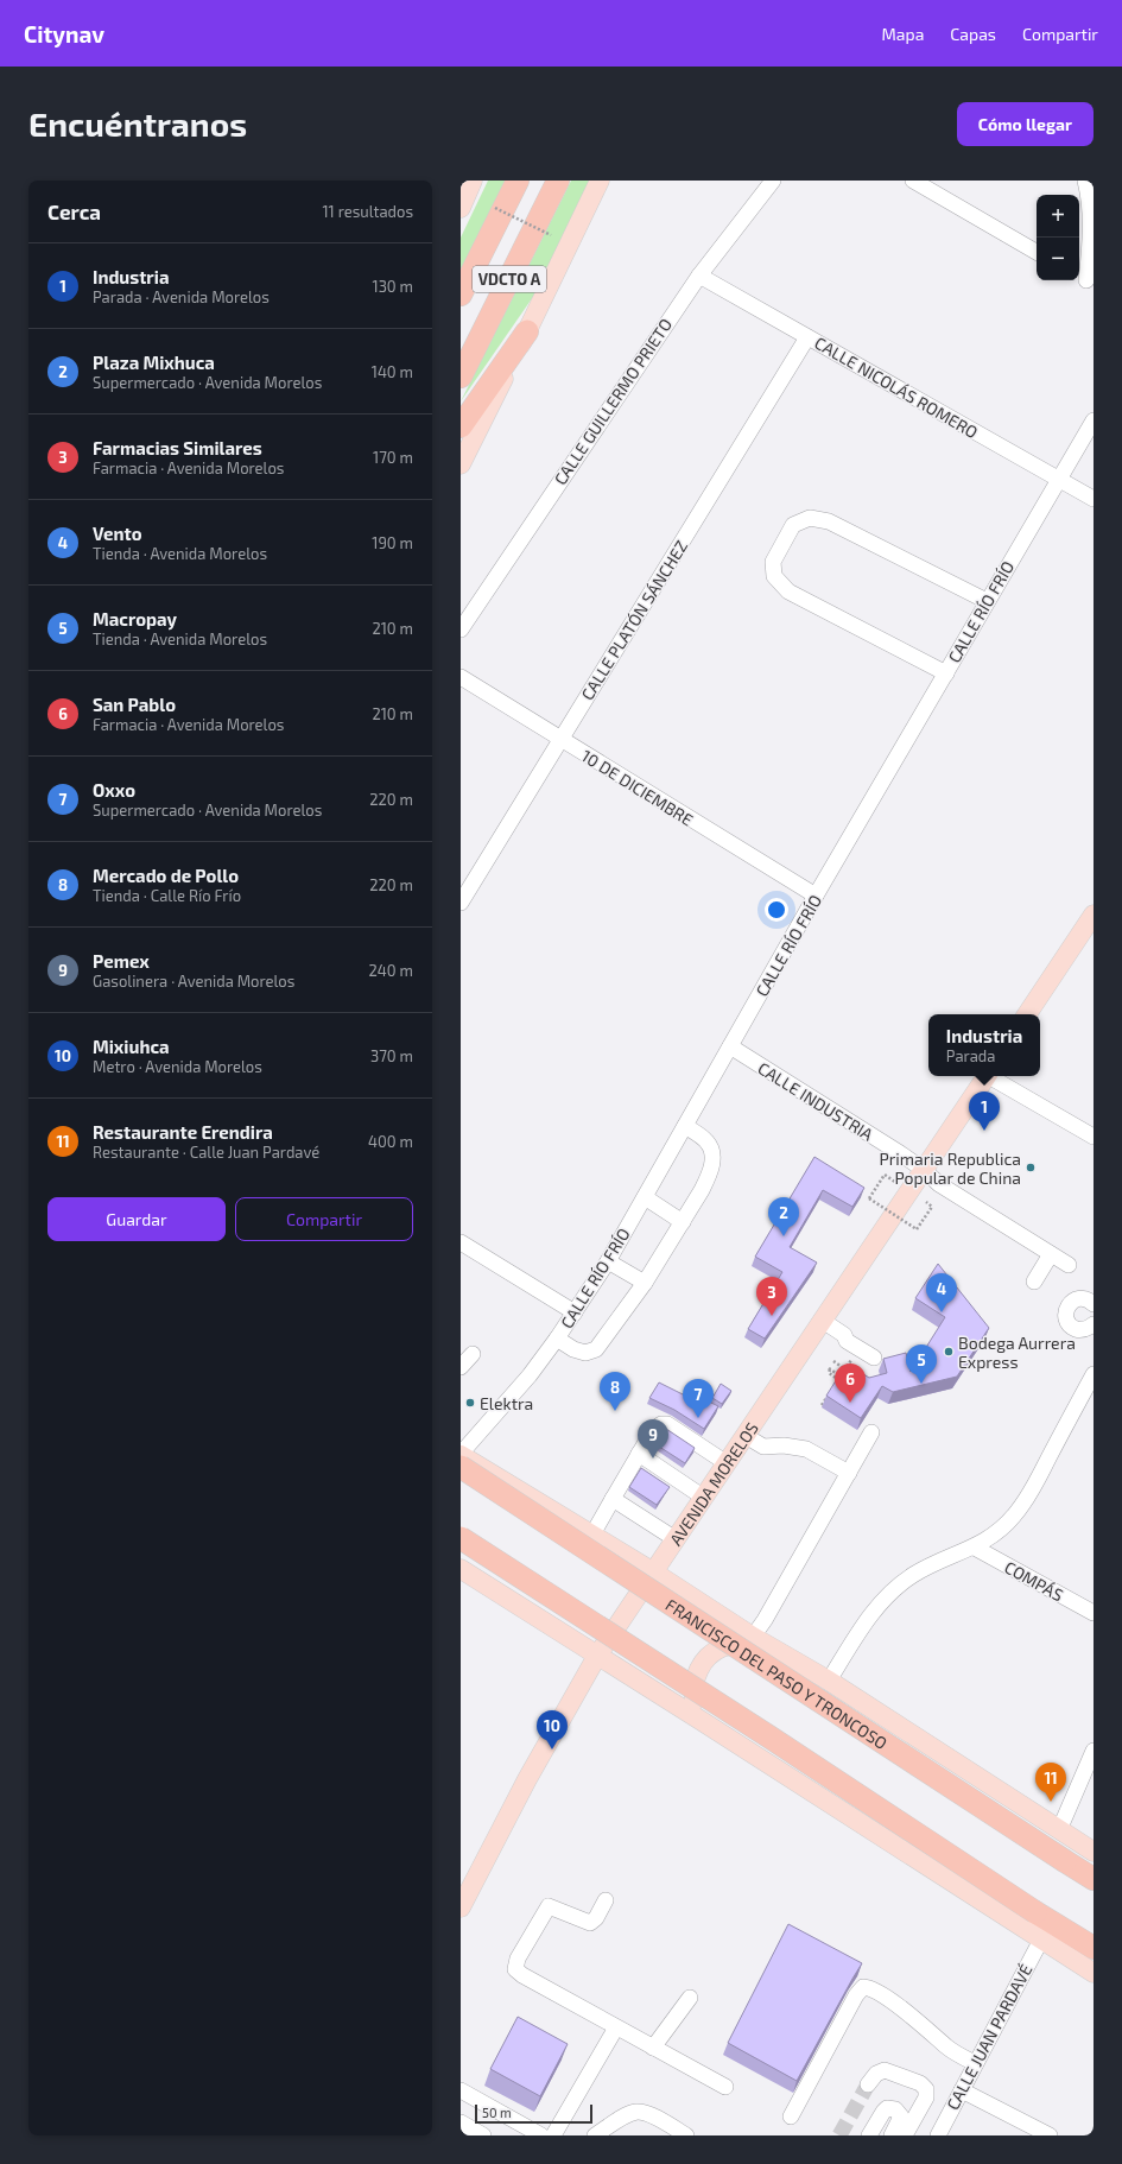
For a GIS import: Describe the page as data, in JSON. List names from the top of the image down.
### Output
{
  "streets": {
    "highway": ["VDCTO A", "FRANCISCO DEL PASO Y TRONCOSO"],
    "main road": ["AVENIDA MORELOS"],
    "street": [
      "CALLE NICOLÁS ROMERO",
      "CALLE GUILLERMO PRIETO",
      "CALLE RÍO FRÍO",
      "CALLE PLATÓN SÁNCHEZ",
      "10 DE DICIEMBRE",
      "CALLE INDUSTRIA",
      "COMPÁS",
      "CALLE JUAN PARDAVÉ"
    ]
  },
  "crossings": [
    ["CALLE NICOLÁS ROMERO", "CALLE GUILLERMO PRIETO"],
    ["CALLE NICOLÁS ROMERO", "CALLE RÍO FRÍO"],
    ["CALLE NICOLÁS ROMERO", "CALLE PLATÓN SÁNCHEZ"],
    ["CALLE RÍO FRÍO", "10 DE DICIEMBRE"],
    ["CALLE RÍO FRÍO", "CALLE INDUSTRIA"],
    ["CALLE RÍO FRÍO", "FRANCISCO DEL PASO Y TRONCOSO"],
    ["CALLE PLATÓN SÁNCHEZ", "10 DE DICIEMBRE"],
    ["CALLE INDUSTRIA", "AVENIDA MORELOS"],
    ["AVENIDA MORELOS", "FRANCISCO DEL PASO Y TRONCOSO"]
  ],
  "places": ["Primaria Republica Popular de China", "Bodega Aurrera Express", "Elektra"],
  "scale_bar": "50 m",
  "page": {
    "header": "Citynav",
    "nav": ["Mapa", "Capas", "Compartir"],
    "buttons": [
      "Cómo llegar",
      ["Guardar", "Compartir"]
    ],
    "title": "Encuéntranos",
    "heading": ["Cerca", "11 resultados"],
    "map_buttons": ["+", "−"],
    "list": [
      {
        "mark": "1",
        "name": "Industria",
        "note": "Parada · Avenida Morelos",
        "value": "130 m"
      },
      {
        "mark": "2",
        "name": "Plaza Mixhuca",
        "note": "Supermercado · Avenida Morelos",
        "value": "140 m"
      },
      {
        "mark": "3",
        "name": "Farmacias Similares",
        "note": "Farmacia · Avenida Morelos",
        "value": "170 m"
      },
      {
        "mark": "4",
        "name": "Vento",
        "note": "Tienda · Avenida Morelos",
        "value": "190 m"
      },
      {
        "mark": "5",
        "name": "Macropay",
        "note": "Tienda · Avenida Morelos",
        "value": "210 m"
      },
      {
        "mark": "6",
        "name": "San Pablo",
        "note": "Farmacia · Avenida Morelos",
        "value": "210 m"
      },
      {
        "mark": "7",
        "name": "Oxxo",
        "note": "Supermercado · Avenida Morelos",
        "value": "220 m"
      },
      {
        "mark": "8",
        "name": "Mercado de Pollo",
        "note": "Tienda · Calle Río Frío",
        "value": "220 m"
      },
      {
        "mark": "9",
        "name": "Pemex",
        "note": "Gasolinera · Avenida Morelos",
        "value": "240 m"
      },
      {
        "mark": "10",
        "name": "Mixiuhca",
        "note": "Metro · Avenida Morelos",
        "value": "370 m"
      },
      {
        "mark": "11",
        "name": "Restaurante Erendira",
        "note": "Restaurante · Calle Juan Pardavé",
        "value": "400 m"
      }
    ],
    "popup": ["Industria", "Parada"],
    "pins": [
      "1",
      "2",
      "4",
      "3",
      "5",
      "6",
      "8",
      "7",
      "9",
      "10",
      "11"
    ],
    "scale": "50 m"
  }
}
